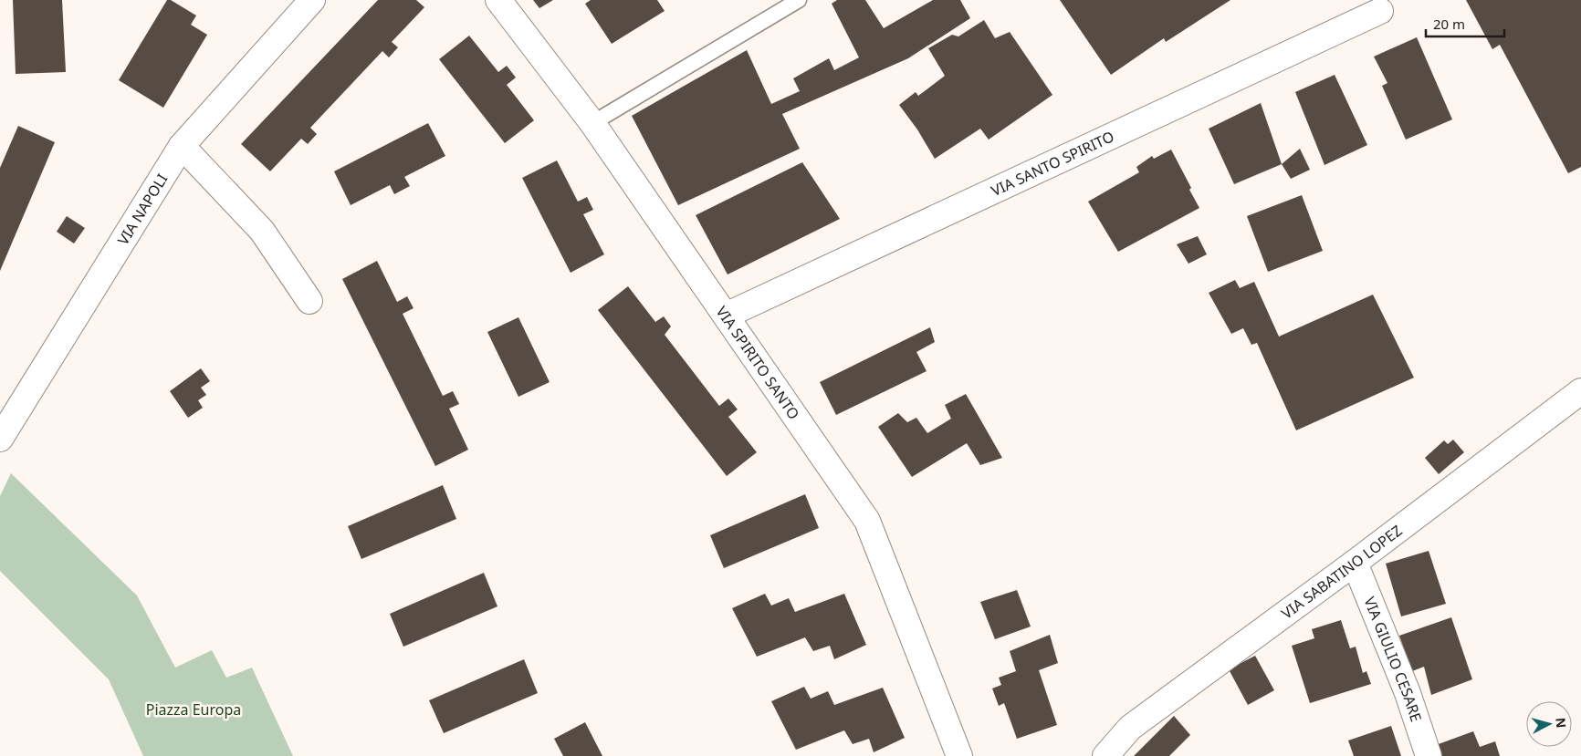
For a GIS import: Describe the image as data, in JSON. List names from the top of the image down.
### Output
{
  "streets": {
    "street": [
      "VIA SANTO SPIRITO",
      "VIA NAPOLI",
      "VIA SPIRITO SANTO",
      "VIA SABATINO LOPEZ",
      "VIA GIULIO CESARE"
    ]
  },
  "crossings": [
    ["VIA SANTO SPIRITO", "VIA SPIRITO SANTO"],
    ["VIA SABATINO LOPEZ", "VIA GIULIO CESARE"]
  ],
  "parks": ["Piazza Europa"],
  "scale_bar": "20 m",
  "north": "right"
}
